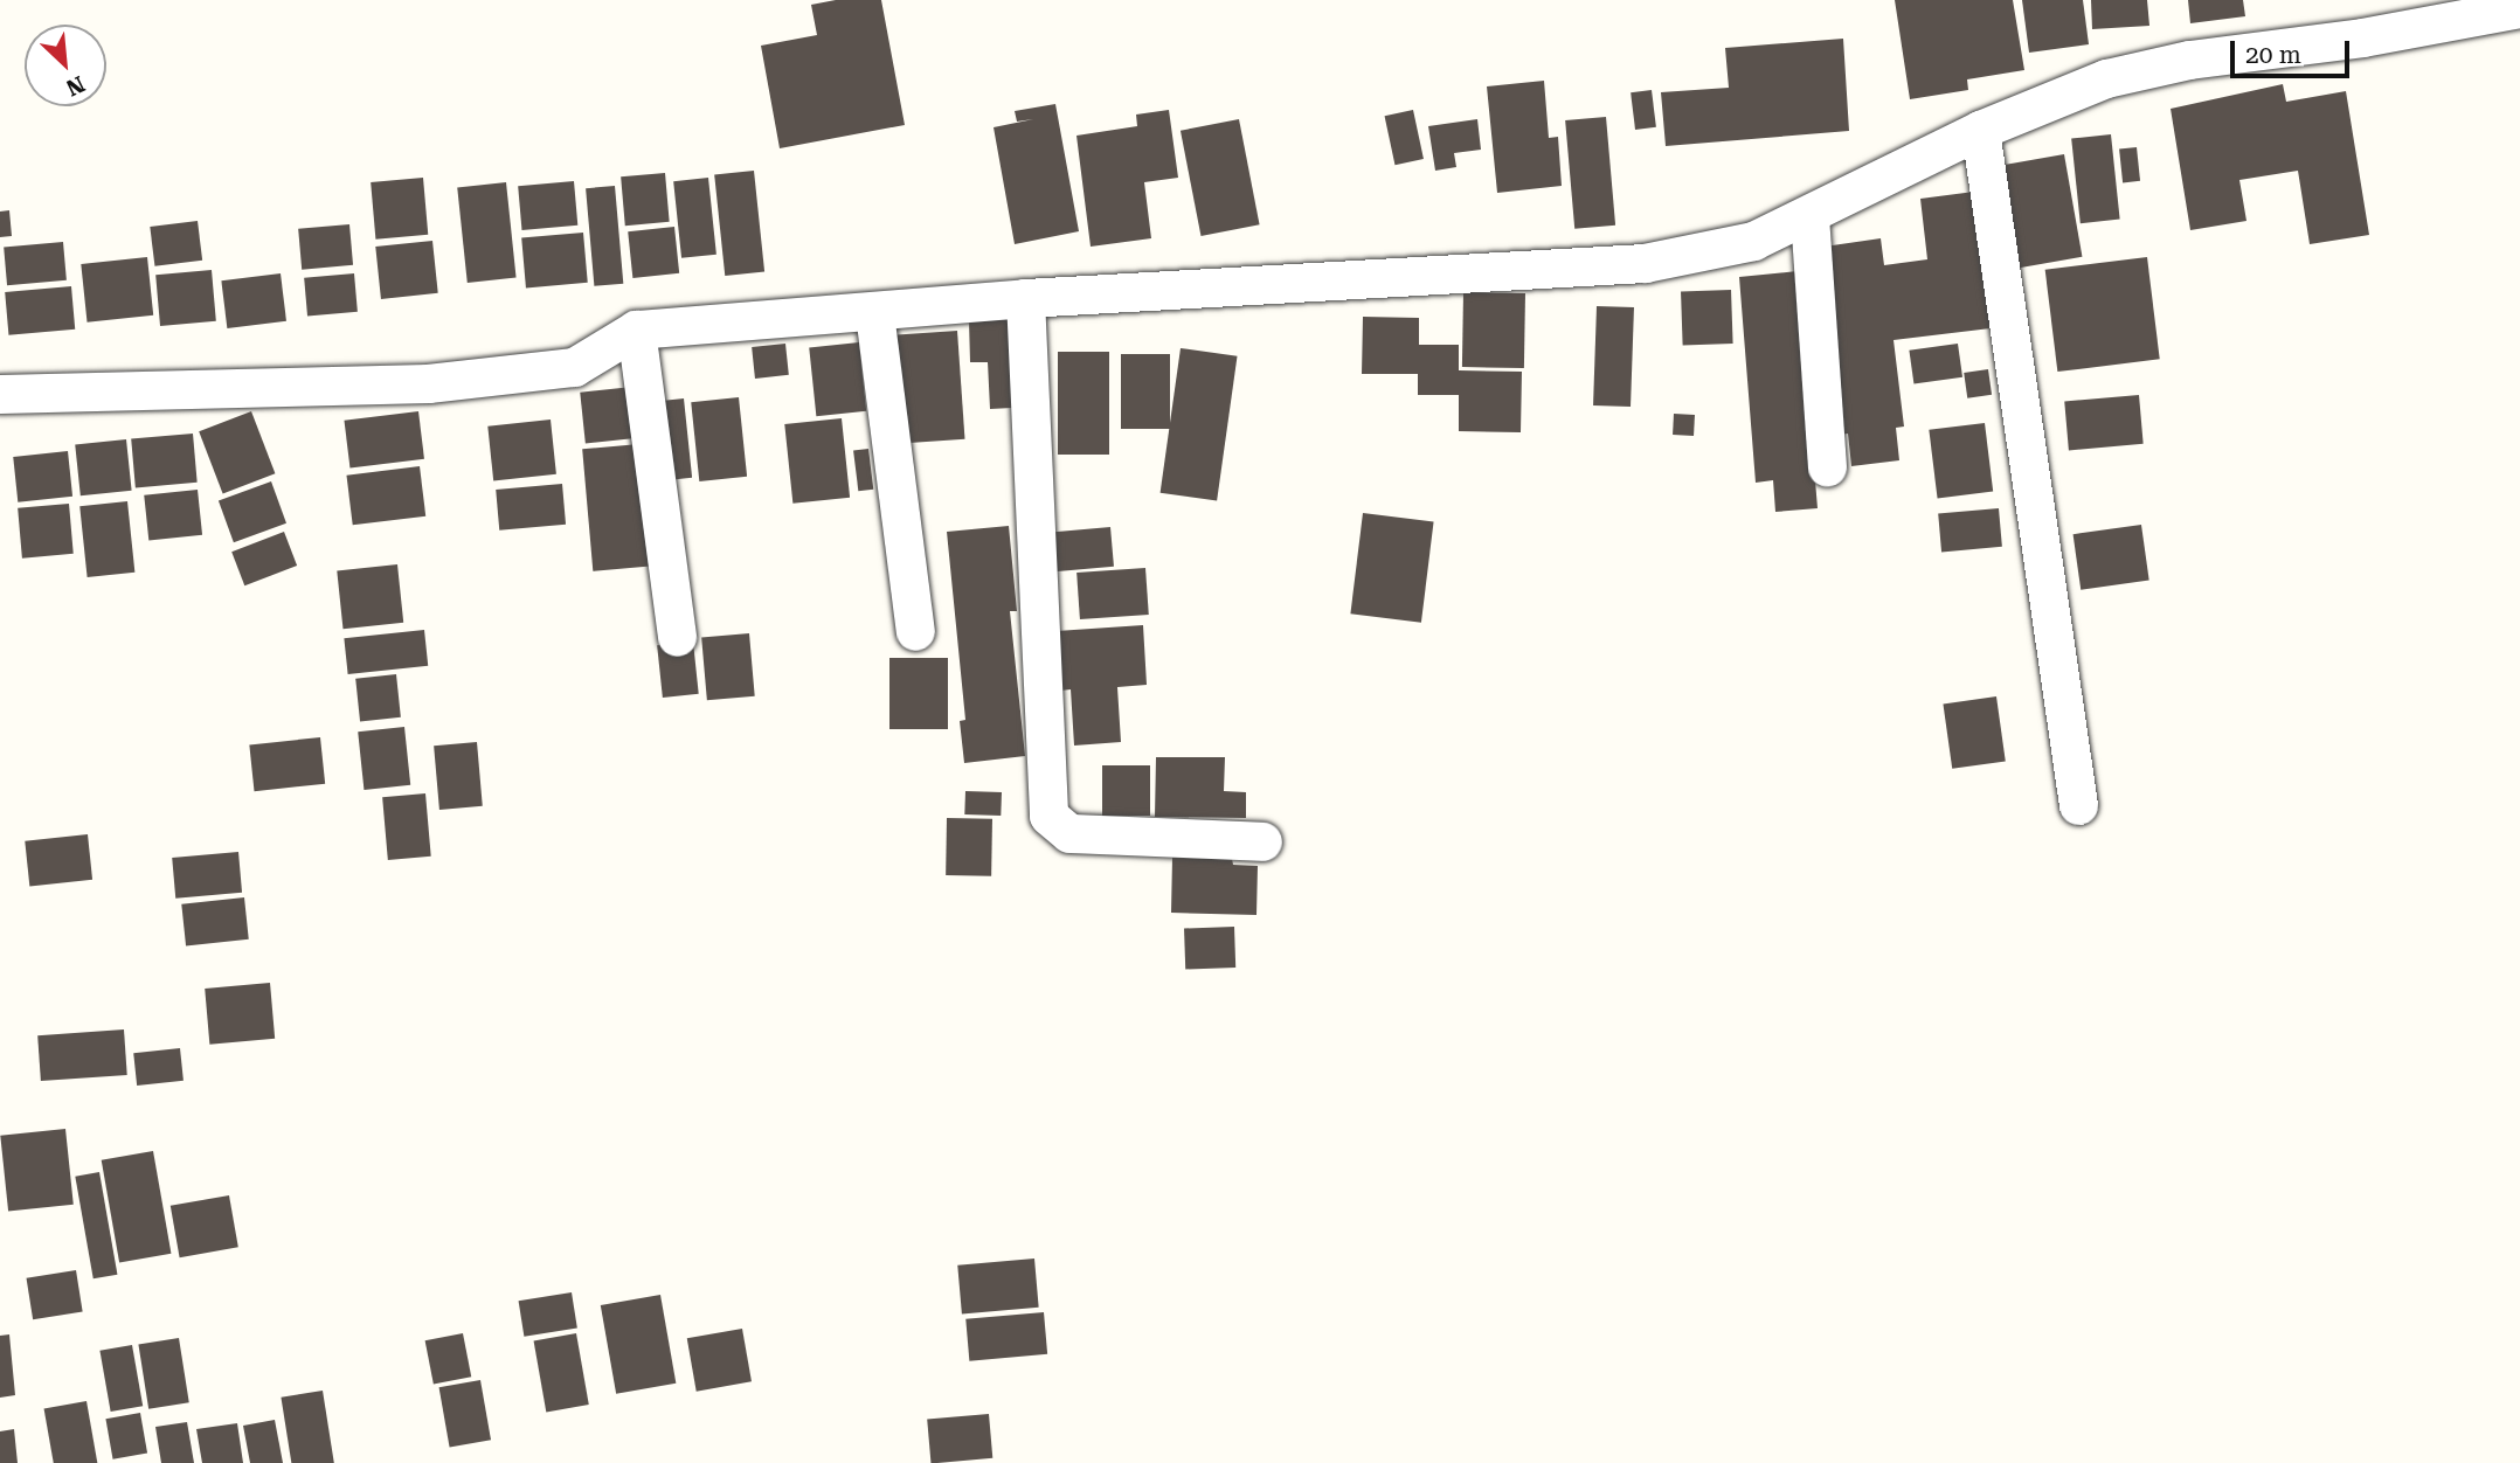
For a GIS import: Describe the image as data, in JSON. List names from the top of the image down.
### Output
{
  "scale_bar": "20 m",
  "north": "bottom right"
}
